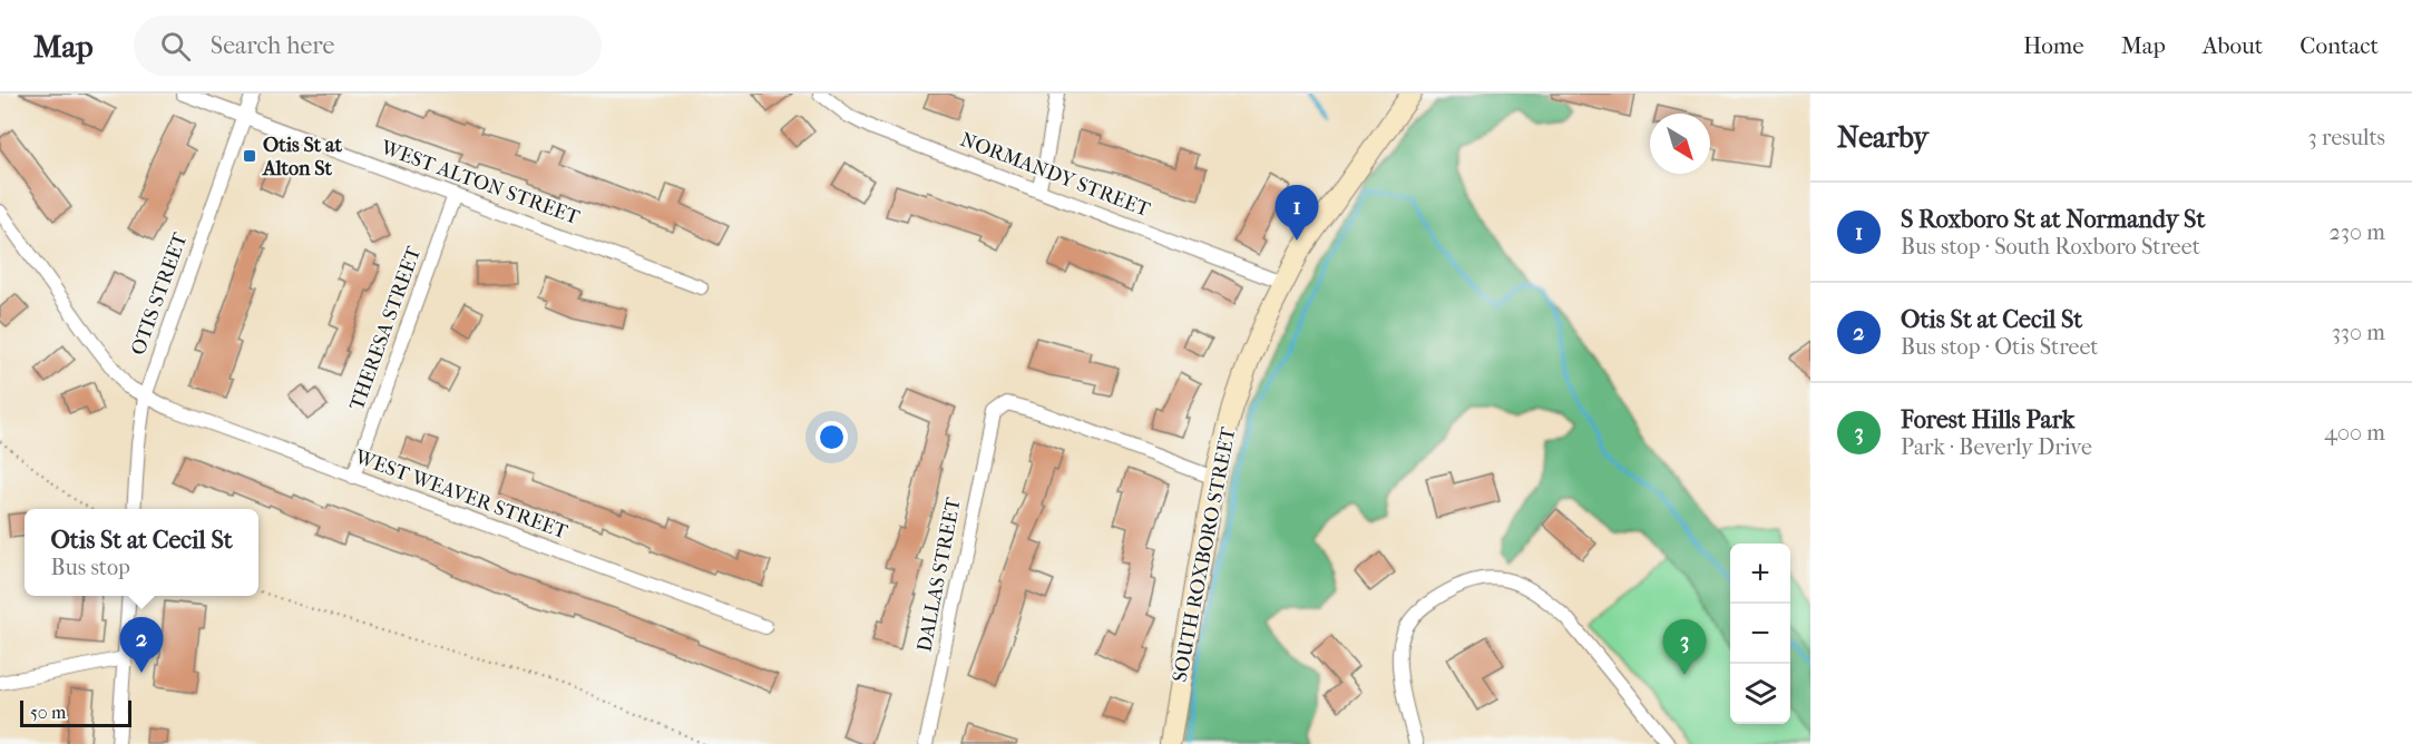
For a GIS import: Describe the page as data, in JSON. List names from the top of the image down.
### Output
{
  "streets": {
    "street": [
      "NORMANDY STREET",
      "WEST ALTON STREET",
      "OTIS STREET",
      "THERESA STREET",
      "WEST WEAVER STREET",
      "SOUTH ROXBORO STREET",
      "DALLAS STREET"
    ]
  },
  "crossings": [
    ["NORMANDY STREET", "SOUTH ROXBORO STREET"],
    ["WEST ALTON STREET", "OTIS STREET"],
    ["WEST ALTON STREET", "THERESA STREET"],
    ["OTIS STREET", "WEST WEAVER STREET"],
    ["THERESA STREET", "WEST WEAVER STREET"],
    ["SOUTH ROXBORO STREET", "DALLAS STREET"]
  ],
  "places": {
    "transit": ["Otis St at Alton St"]
  },
  "scale_bar": "50 m",
  "north": "bottom right",
  "page": {
    "header": "Map",
    "search": "Search here",
    "nav": [
      "Home",
      "Map",
      "About",
      "Contact"
    ],
    "heading": ["Nearby", "3 results"],
    "list": [
      {
        "mark": "1",
        "name": "S Roxboro St at Normandy St",
        "note": "Bus stop · South Roxboro Street",
        "value": "230 m"
      },
      {
        "mark": "2",
        "name": "Otis St at Cecil St",
        "note": "Bus stop · Otis Street",
        "value": "330 m"
      },
      {
        "mark": "3",
        "name": "Forest Hills Park",
        "note": "Park · Beverly Drive",
        "value": "400 m"
      }
    ],
    "pins": ["1", "2", "3"],
    "popup": ["Otis St at Cecil St", "Bus stop"],
    "map_buttons": ["+", "−"],
    "scale": "50 m"
  }
}
